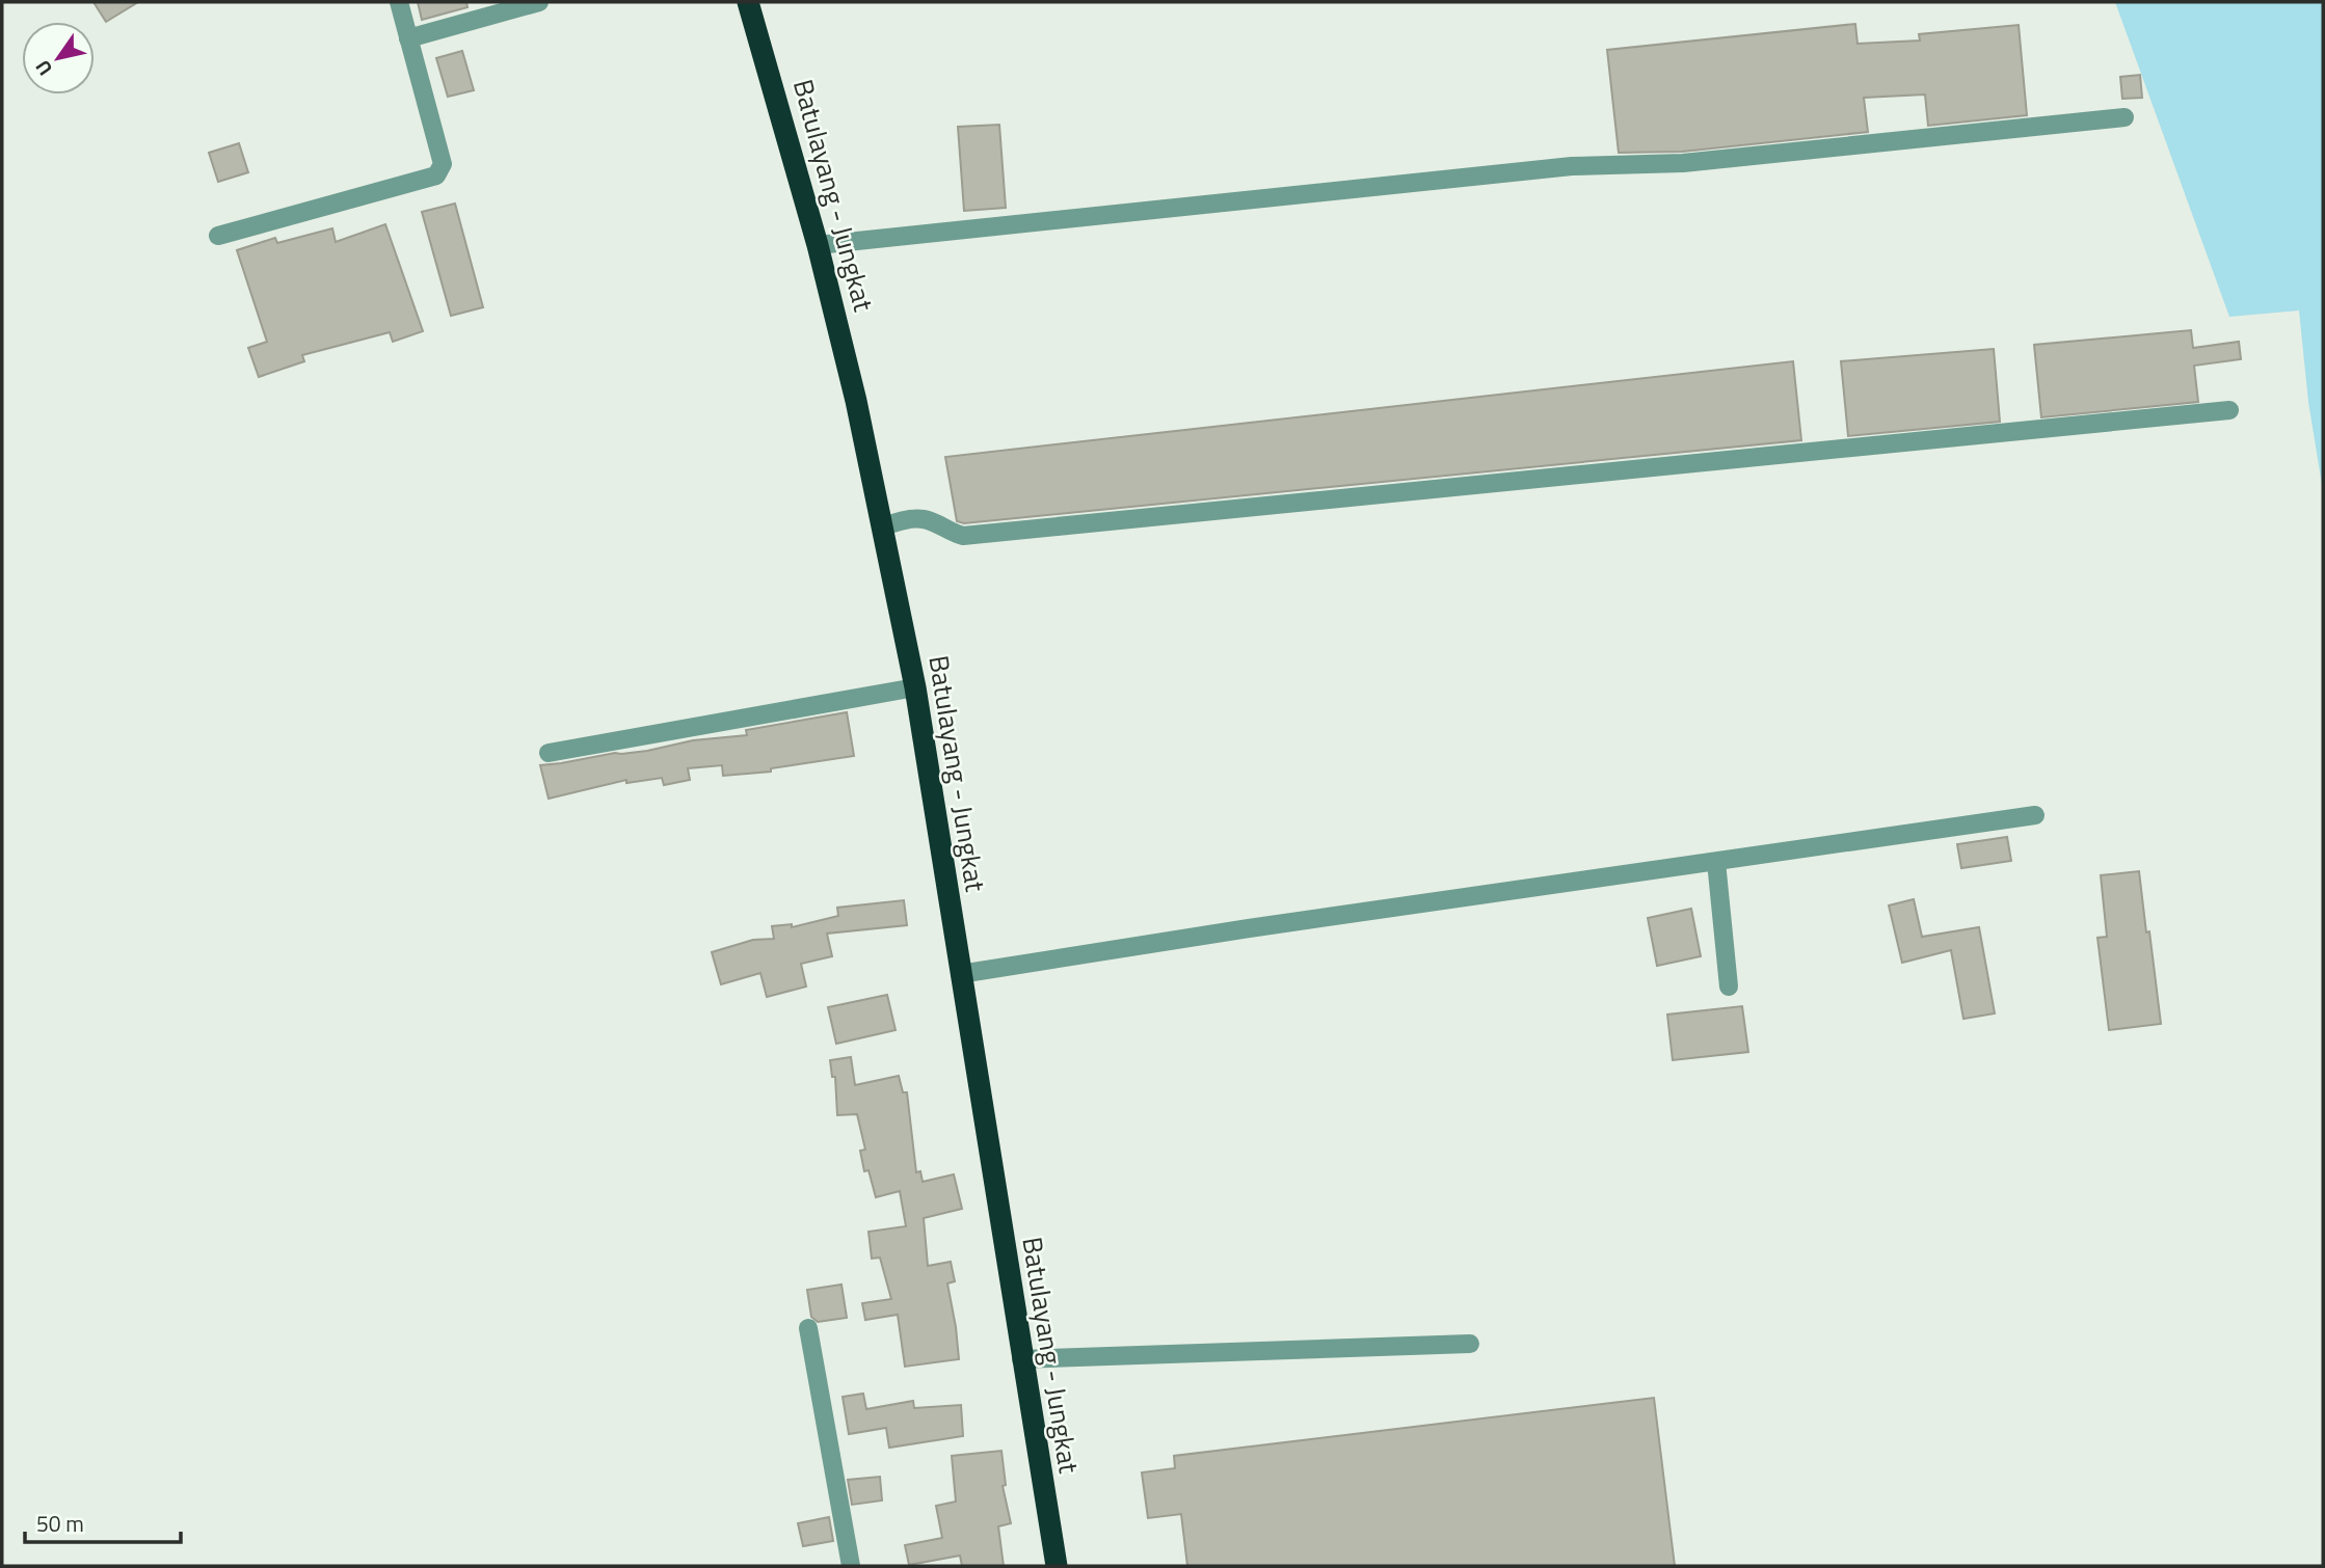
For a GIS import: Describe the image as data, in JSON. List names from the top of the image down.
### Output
{
  "streets": {
    "highway": ["Batulayang - Jungkat"]
  },
  "scale_bar": "50 m",
  "north": "bottom left"
}
